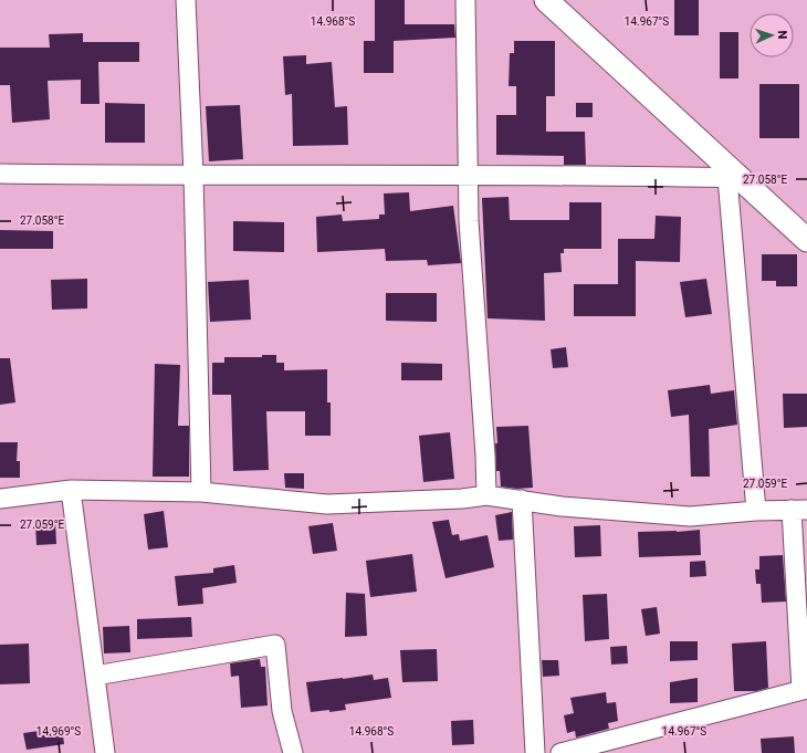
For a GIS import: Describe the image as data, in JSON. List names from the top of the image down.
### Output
{
  "north": "right",
  "coordinates": [
    "14.968°S",
    "14.967°S",
    "27.058°E",
    "27.059°E",
    "14.969°S"
  ]
}
